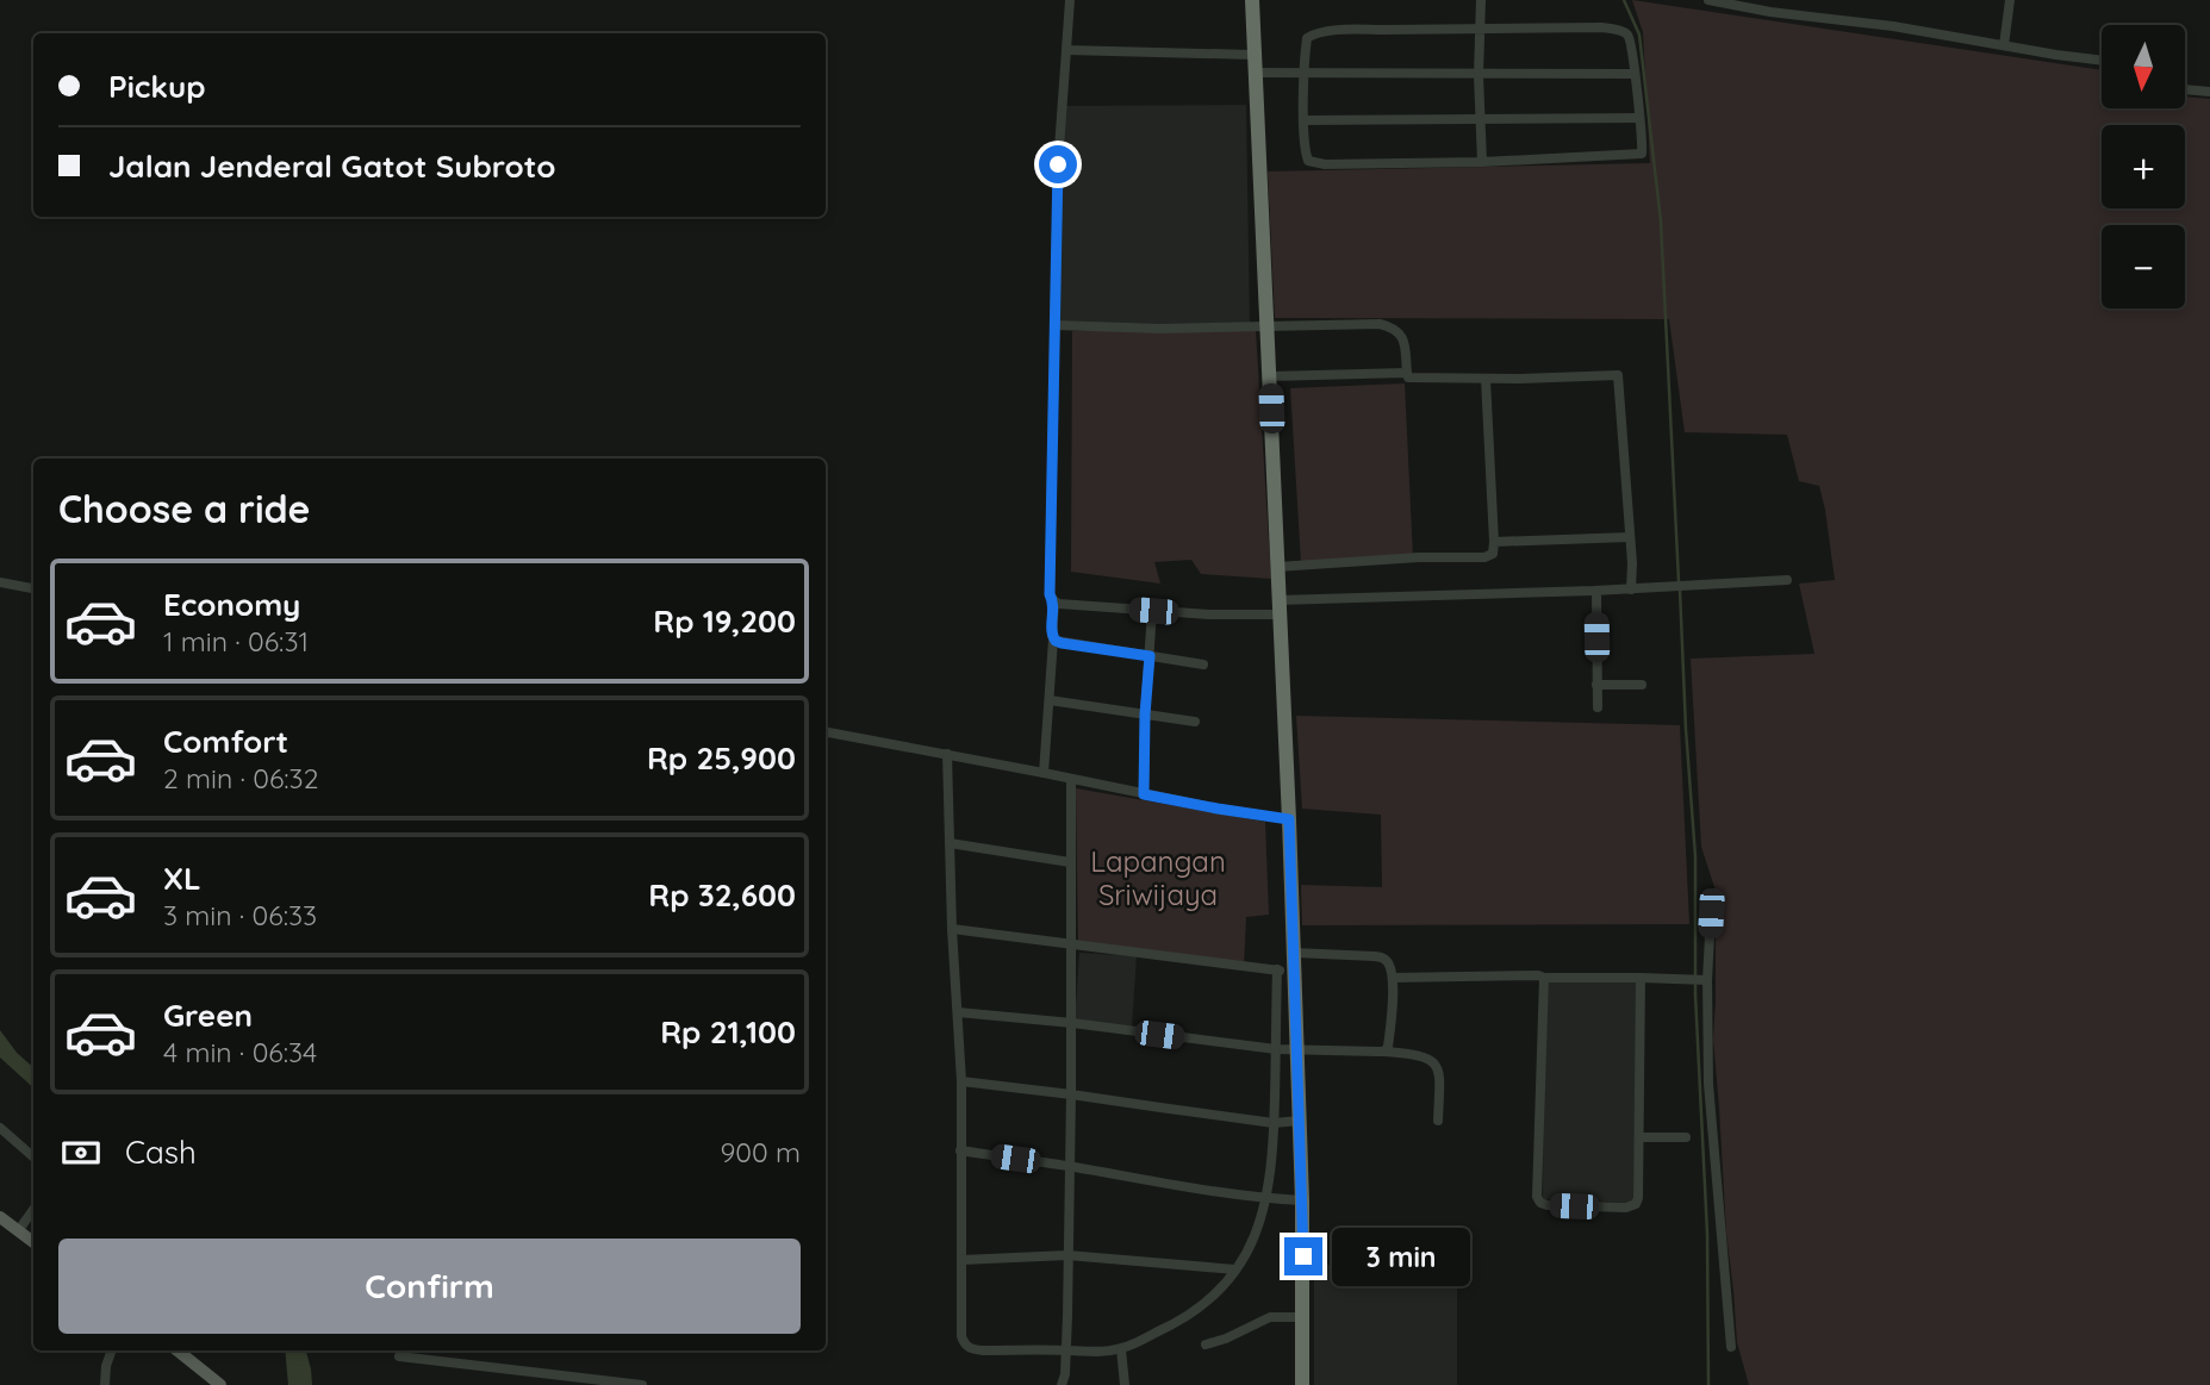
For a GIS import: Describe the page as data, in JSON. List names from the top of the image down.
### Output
{
  "parks": ["Lapangan Sriwijaya"],
  "north": "bottom",
  "page": {
    "map_buttons": ["+", "−"],
    "banner": ["Pickup", "Jalan Jenderal Gatot Subroto"],
    "heading": "Choose a ride",
    "list": [
      {
        "name": "Economy",
        "note": "1 min · 06:31",
        "value": "Rp 19,200"
      },
      {
        "name": "Comfort",
        "note": "2 min · 06:32",
        "value": "Rp 25,900"
      },
      {
        "name": "XL",
        "note": "3 min · 06:33",
        "value": "Rp 32,600"
      },
      {
        "name": "Green",
        "note": "4 min · 06:34",
        "value": "Rp 21,100"
      }
    ],
    "pay": ["Cash", "900 m"],
    "buttons": "Confirm",
    "bubble": "3 min"
  }
}
